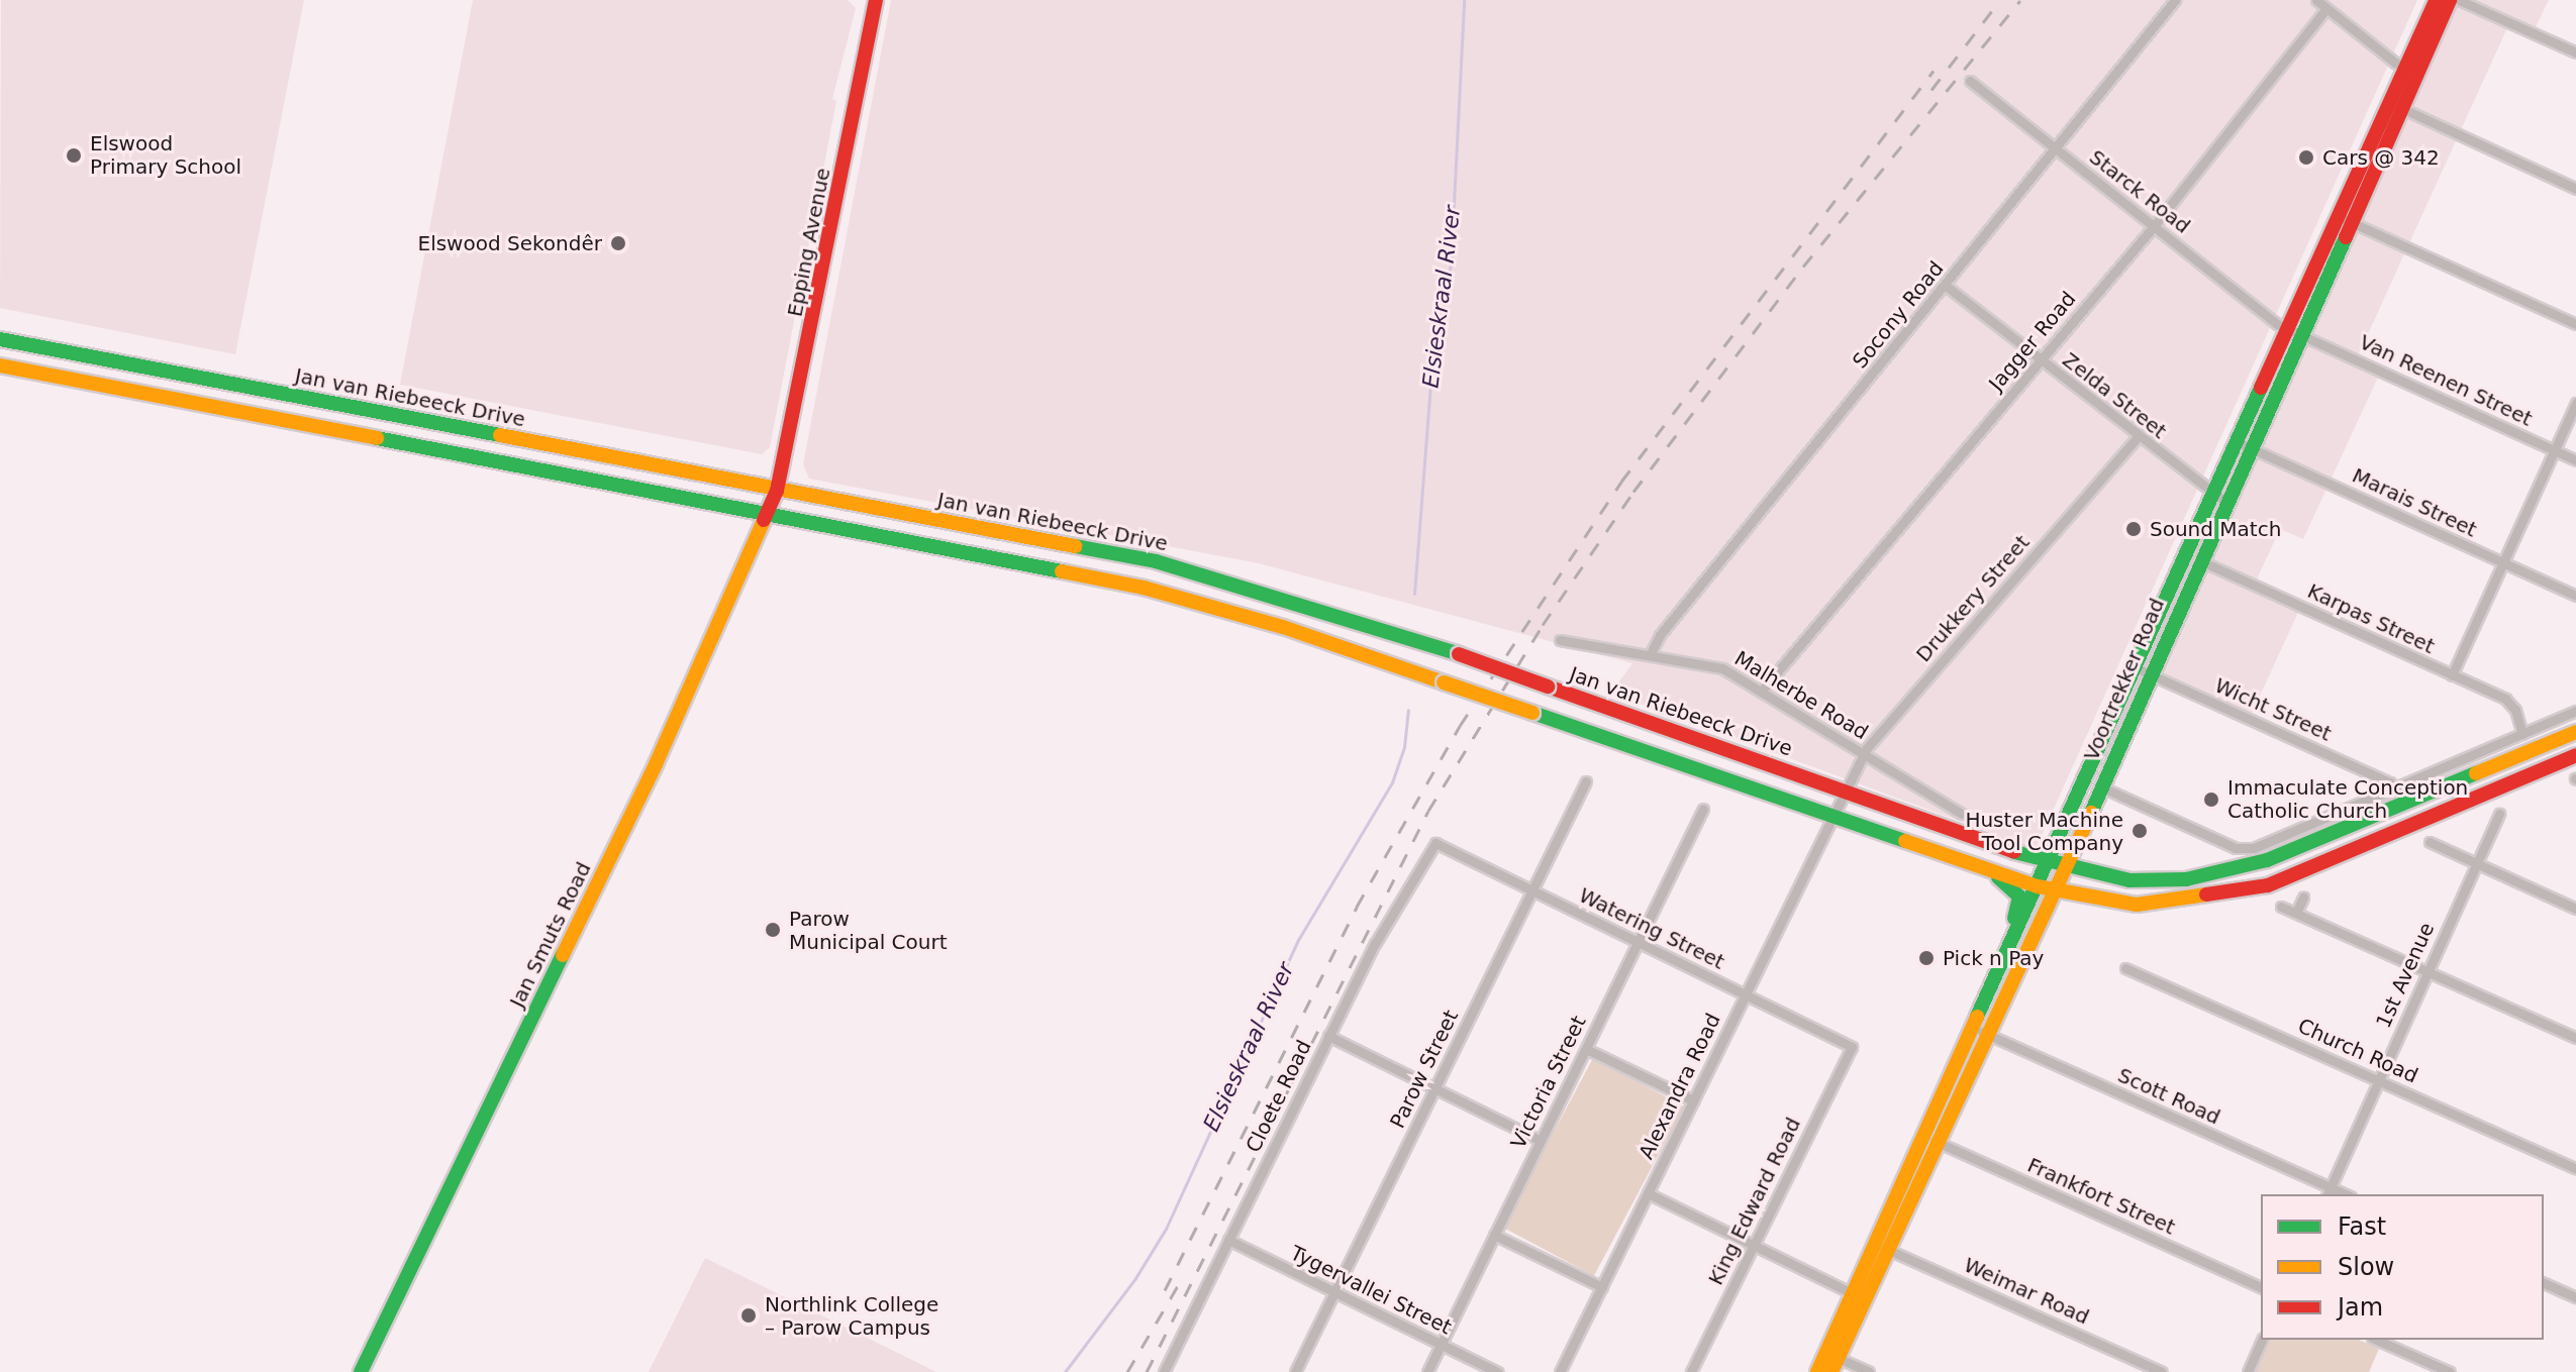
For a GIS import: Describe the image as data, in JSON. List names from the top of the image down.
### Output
{
  "streets": {
    "main road": [
      "Epping Avenue",
      "Jan van Riebeeck Drive",
      "Voortrekker Road",
      "Jan Smuts Road"
    ],
    "street": [
      "Starck Road",
      "Socony Road",
      "Jagger Road",
      "Van Reenen Street",
      "Zelda Street",
      "Marais Street",
      "Drukkery Street",
      "Karpas Street",
      "Malherbe Road",
      "Wicht Street",
      "Watering Street",
      "1st Avenue",
      "Church Road",
      "Parow Street",
      "Victoria Street",
      "Alexandra Road",
      "Cloete Road",
      "Scott Road",
      "Frankfort Street",
      "King Edward Road",
      "Tygervallei Street",
      "Weimar Road"
    ]
  },
  "crossings": [
    ["Starck Road", "Socony Road"],
    ["Starck Road", "Jagger Road"],
    ["Starck Road", "Van Reenen Street"],
    ["Starck Road", "Voortrekker Road"],
    ["Epping Avenue", "Jan van Riebeeck Drive"],
    ["Epping Avenue", "Jan Smuts Road"],
    ["Socony Road", "Zelda Street"],
    ["Socony Road", "Malherbe Road"],
    ["Jagger Road", "Zelda Street"],
    ["Jagger Road", "Malherbe Road"],
    ["Van Reenen Street", "Voortrekker Road"],
    ["Zelda Street", "Drukkery Street"],
    ["Zelda Street", "Voortrekker Road"],
    ["Jan van Riebeeck Drive", "Drukkery Street"],
    ["Jan van Riebeeck Drive", "Voortrekker Road"],
    ["Marais Street", "Voortrekker Road"],
    ["Drukkery Street", "Malherbe Road"],
    ["Drukkery Street", "Alexandra Road"],
    ["Karpas Street", "Voortrekker Road"],
    ["Voortrekker Road", "Wicht Street"],
    ["Voortrekker Road", "Scott Road"],
    ["Voortrekker Road", "Frankfort Street"],
    ["Voortrekker Road", "Weimar Road"],
    ["Watering Street", "Parow Street"],
    ["Watering Street", "Victoria Street"],
    ["Watering Street", "Alexandra Road"],
    ["Watering Street", "Cloete Road"],
    ["Watering Street", "King Edward Road"],
    ["1st Avenue", "Church Road"],
    ["1st Avenue", "Scott Road"],
    ["Parow Street", "Tygervallei Street"],
    ["Victoria Street", "Tygervallei Street"],
    ["Cloete Road", "Tygervallei Street"]
  ],
  "water": ["Elsieskraal River"],
  "places": [
    "Elswood Primary School",
    "Cars @ 342",
    "Elswood Sekondêr",
    "Sound Match",
    "Immaculate Conception Catholic Church",
    "Huster Machine Tool Company",
    "Parow Municipal Court",
    "Pick n Pay",
    "Northlink College – Parow Campus"
  ],
  "legend": ["Fast", "Slow", "Jam"]
}
